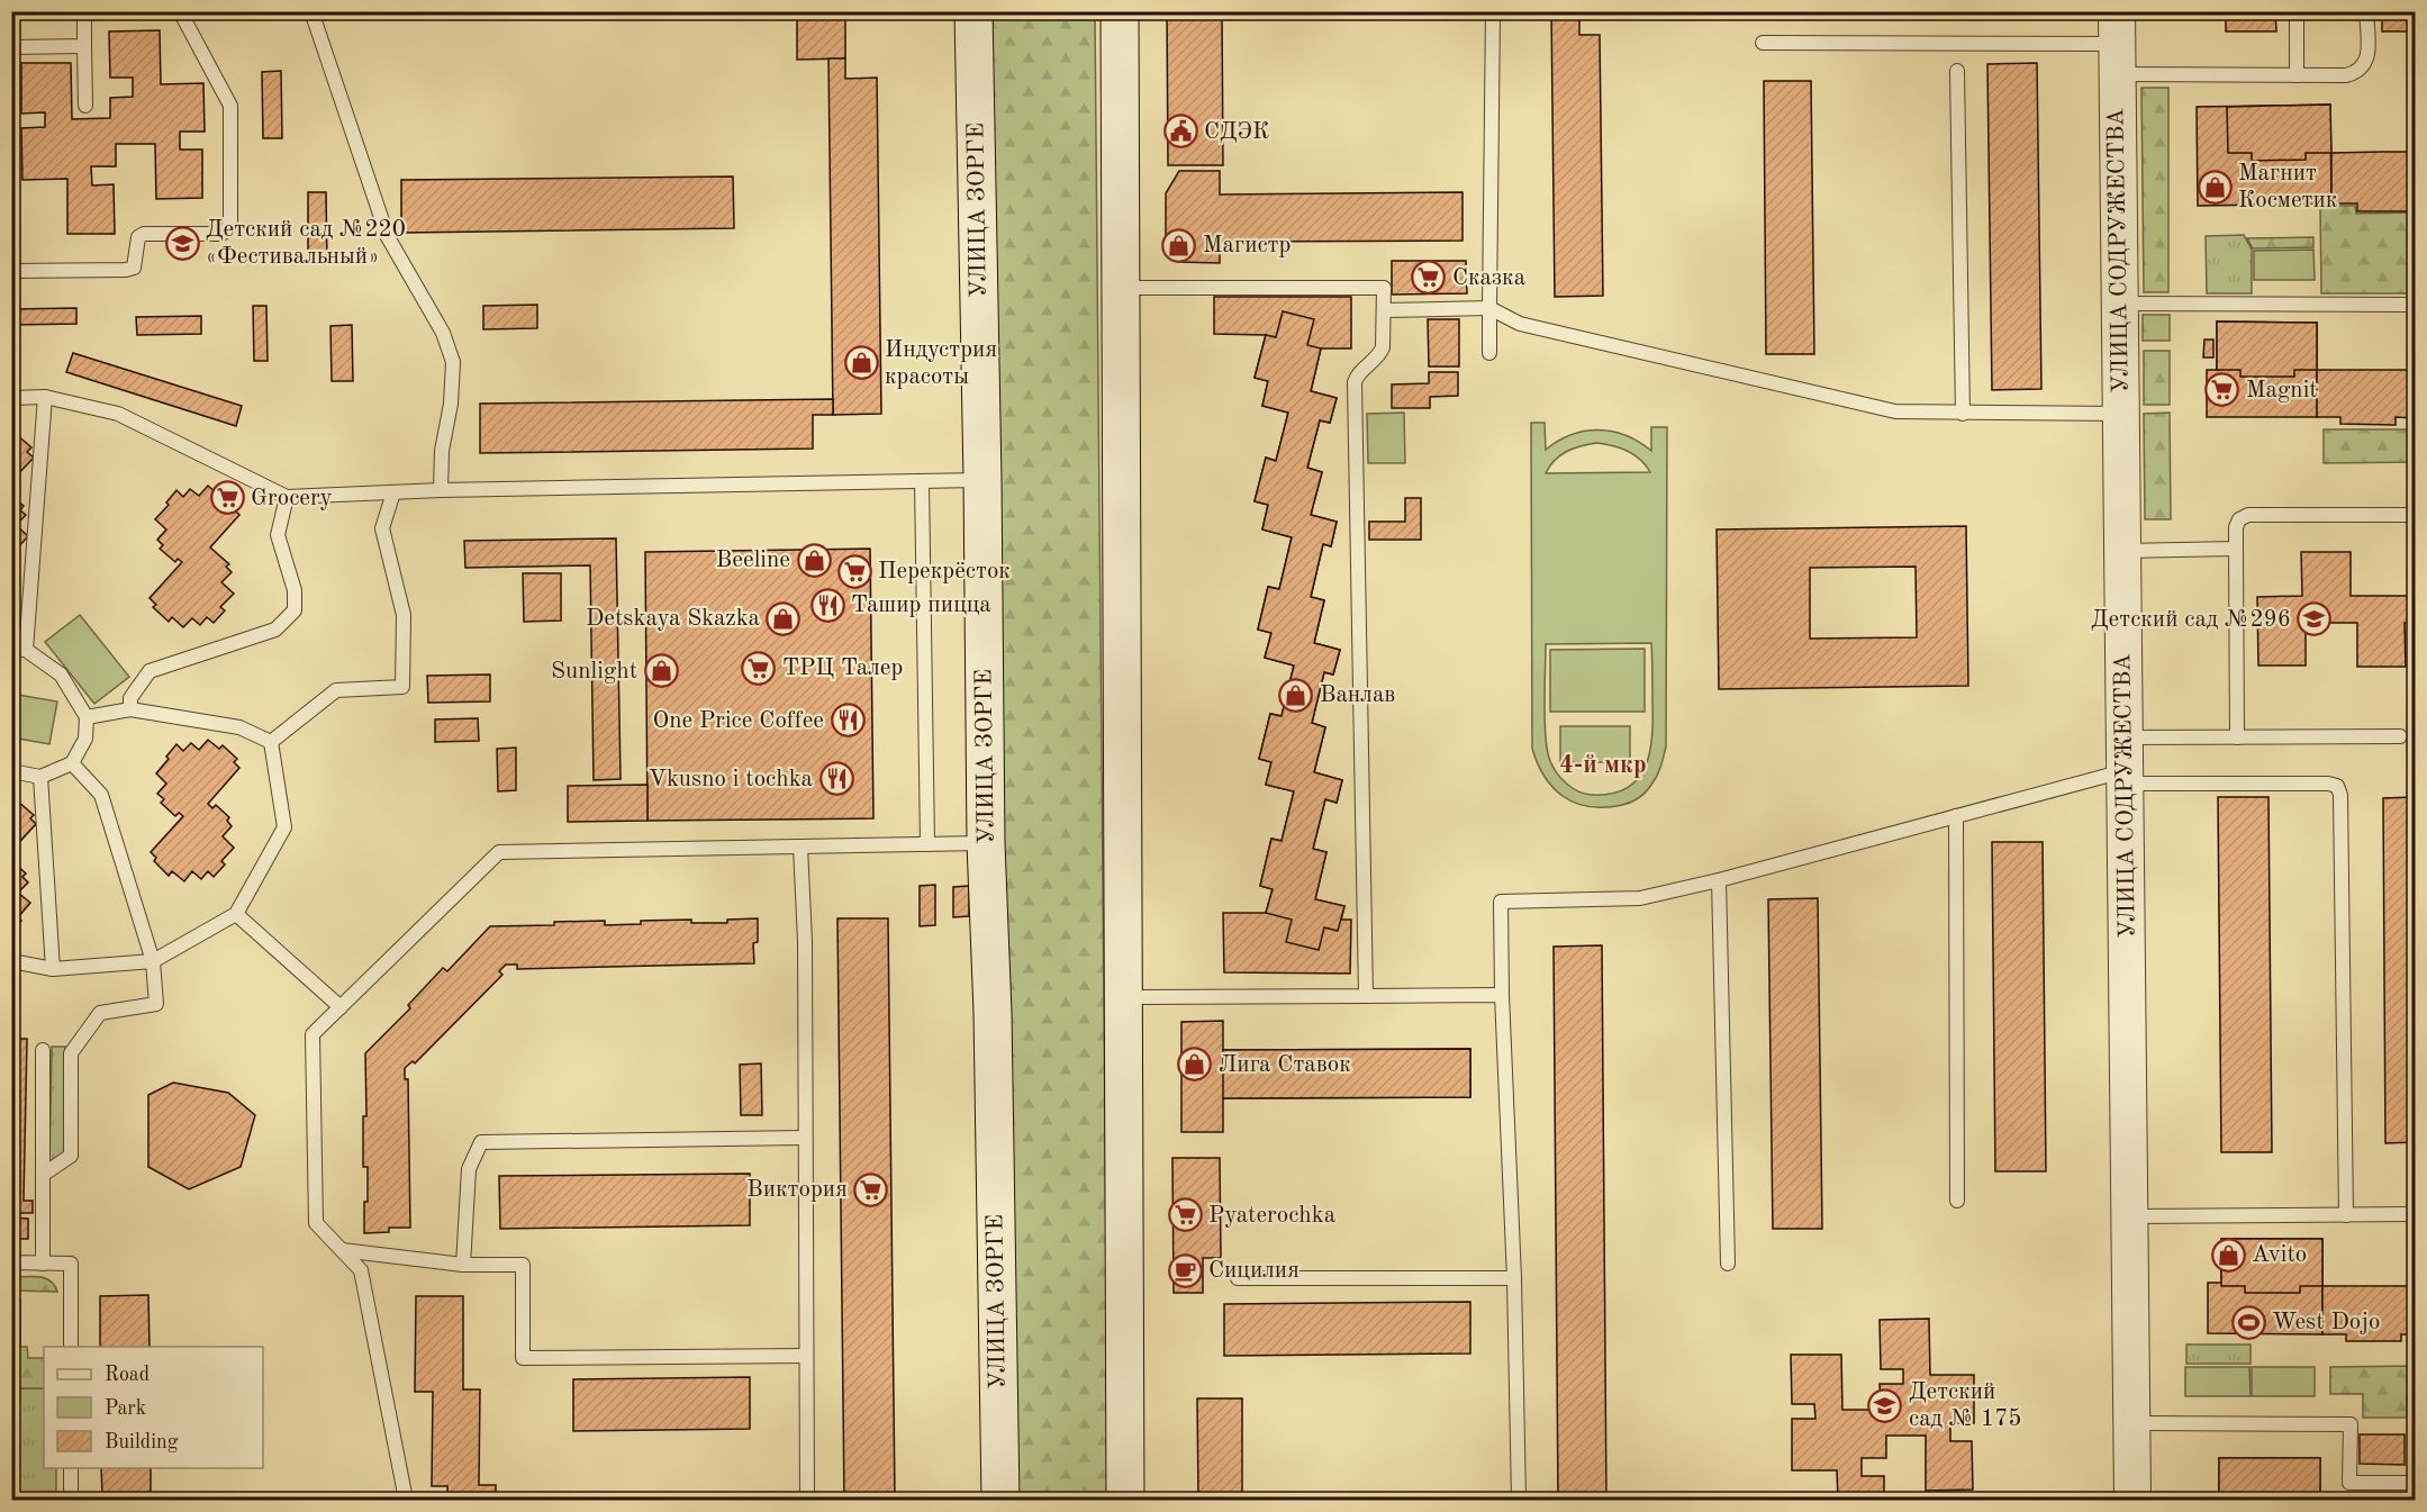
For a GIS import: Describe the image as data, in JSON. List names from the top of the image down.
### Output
{
  "streets": {
    "main road": ["УЛИЦА ЗОРГЕ"],
    "street": ["УЛИЦА СОДРУЖЕСТВА"]
  },
  "districts": ["4-й мкр"],
  "places": {
    "public building": ["СДЭК"],
    "shop": [
      "Магнит Косметик",
      "Магистр",
      "Индустрия красоты",
      "Beeline",
      "Detskaya Skazka",
      "Sunlight",
      "Ванлав",
      "Лига Ставок",
      "Avito"
    ],
    "school or university": ["Детский сад №220 «Фестивальный»", "Детский сад №296", "Детский сад № 175"],
    "supermarket": [
      "Сказка",
      "Magnit",
      "Grocery",
      "Перекрёсток",
      "ТРЦ Талер",
      "Виктория",
      "Pyaterochka"
    ],
    "restaurant": ["Ташир пицца", "One Price Coffee", "Vkusno i tochka"],
    "cafe": ["Сицилия"],
    "sports": ["West Dojo"]
  },
  "legend": ["Road", "Park", "Building"]
}
